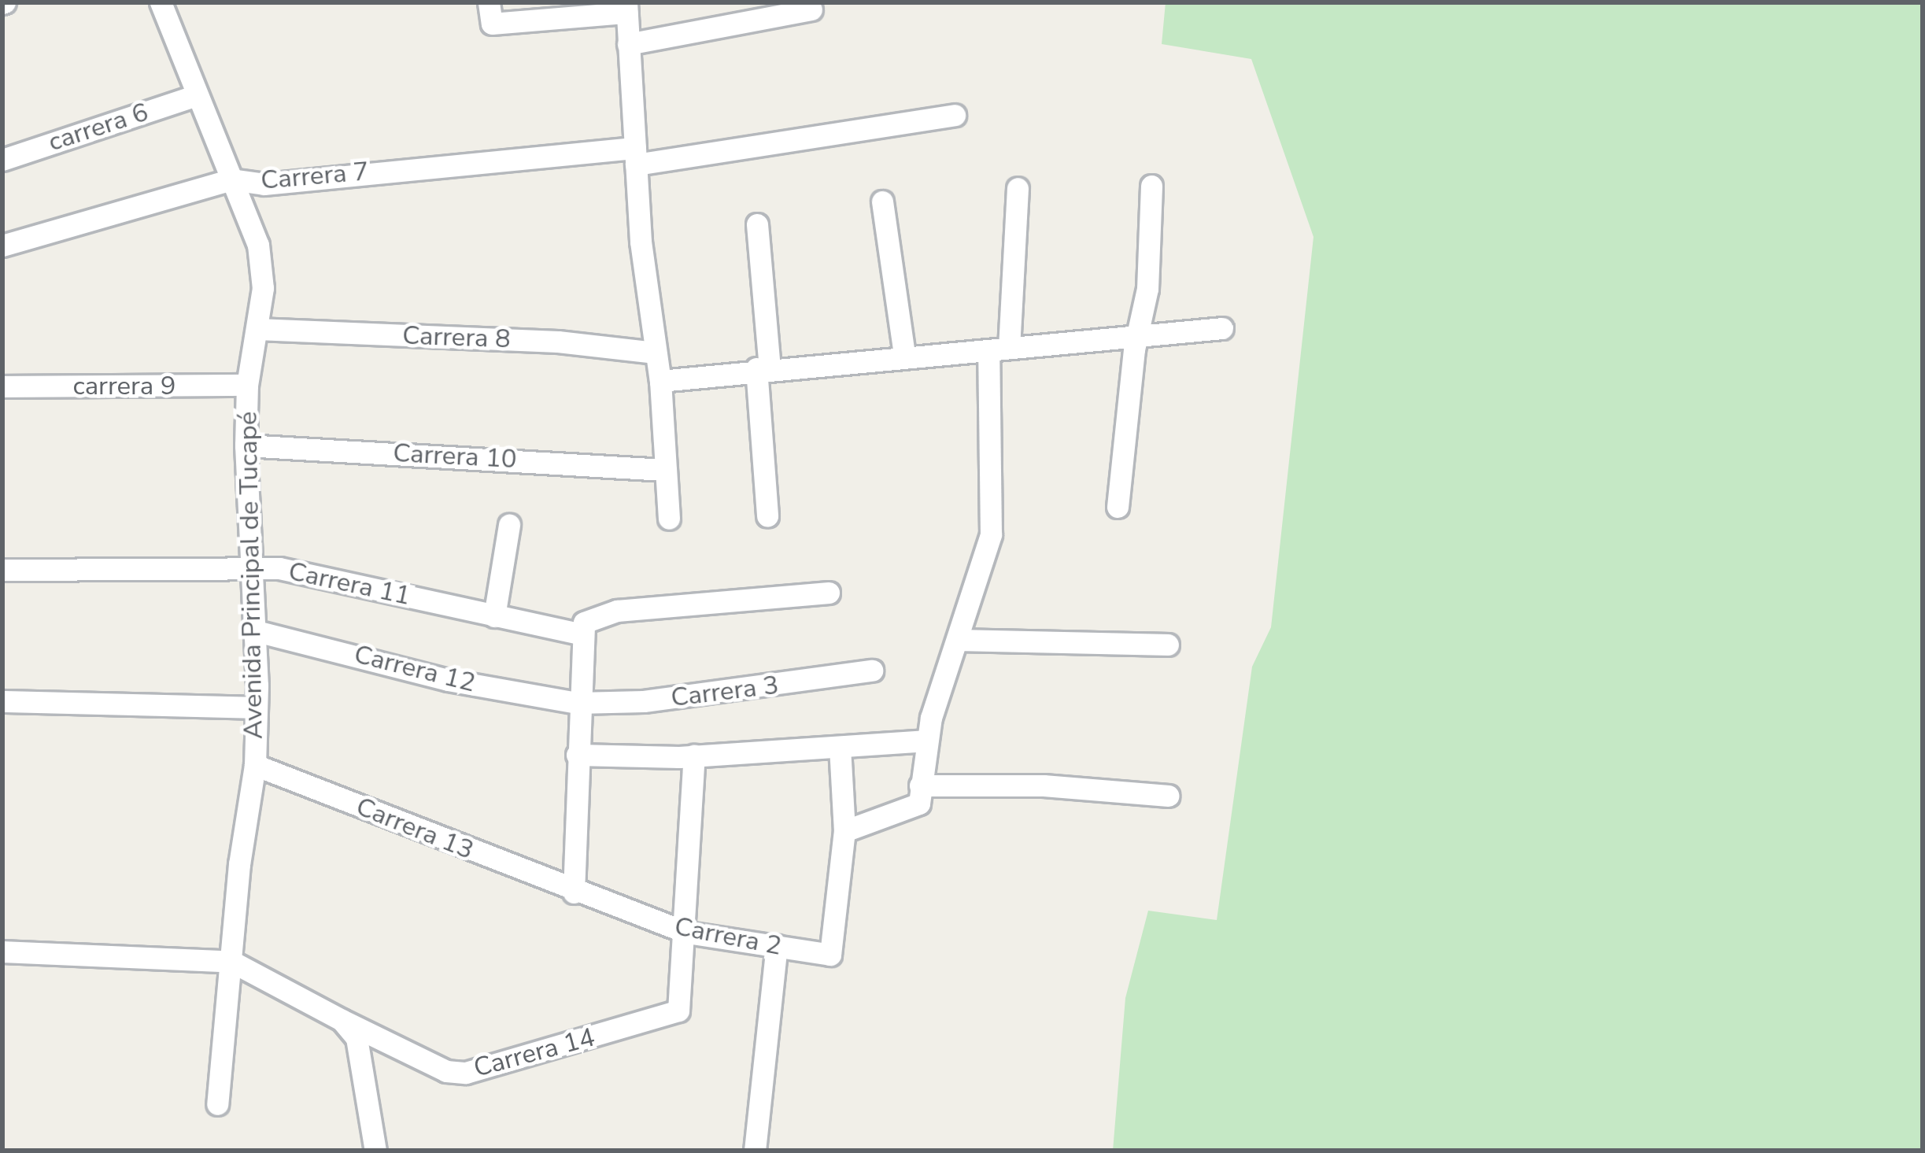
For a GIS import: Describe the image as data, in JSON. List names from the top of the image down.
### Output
{
  "streets": {
    "street": [
      "carrera 6",
      "Carrera 7",
      "Carrera 8",
      "carrera 9",
      "Carrera 10",
      "Avenida Principal de Tucapé",
      "Carrera 11",
      "Carrera 12",
      "Carrera 3",
      "Carrera 13",
      "Carrera 2",
      "Carrera 14"
    ]
  },
  "crossings": [
    ["carrera 6", "Avenida Principal de Tucapé"],
    ["Carrera 7", "Avenida Principal de Tucapé"],
    ["Carrera 8", "Avenida Principal de Tucapé"],
    ["carrera 9", "Avenida Principal de Tucapé"],
    ["Carrera 10", "Avenida Principal de Tucapé"],
    ["Avenida Principal de Tucapé", "Carrera 11"],
    ["Avenida Principal de Tucapé", "Carrera 12"],
    ["Avenida Principal de Tucapé", "Carrera 13"],
    ["Carrera 12", "Carrera 3"],
    ["Carrera 13", "Carrera 2"],
    ["Carrera 2", "Carrera 14"]
  ]
}
